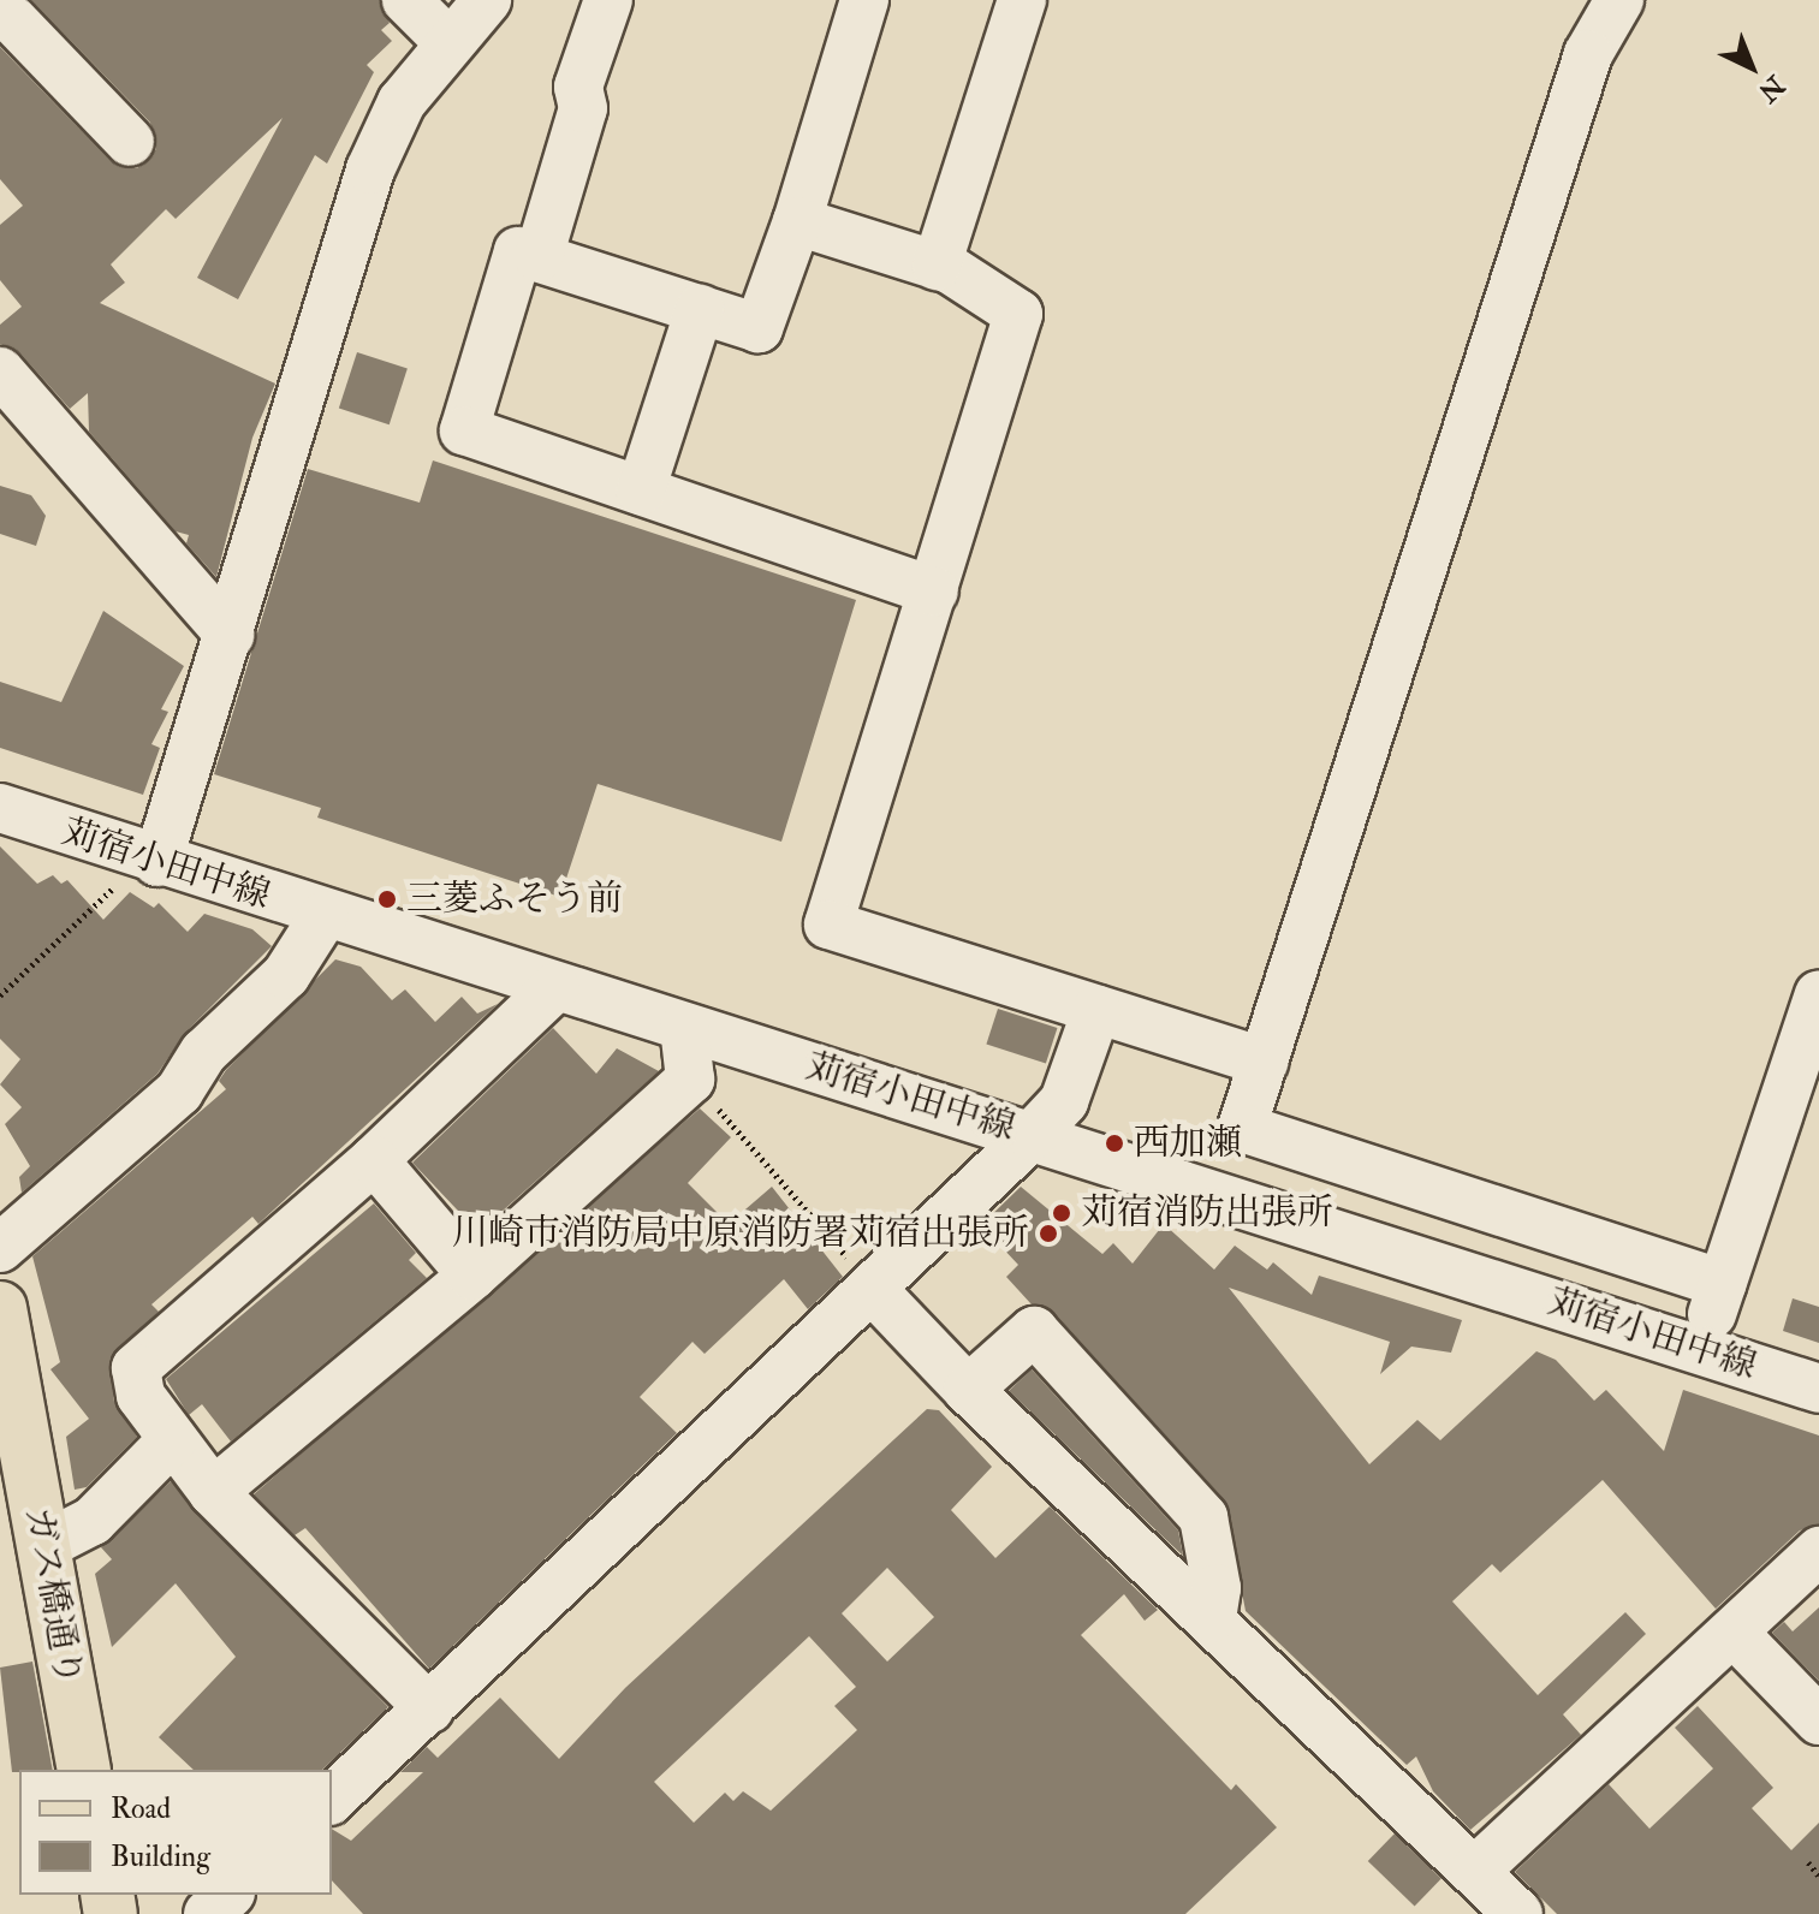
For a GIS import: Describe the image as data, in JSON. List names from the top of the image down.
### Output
{
  "streets": {
    "main road": ["ガス橋通り"],
    "street": ["苅宿小田中線"]
  },
  "places": [
    "三菱ふそう前",
    "西加瀬",
    "苅宿消防出張所",
    "川崎市消防局中原消防署苅宿出張所"
  ],
  "legend": ["Road", "Building"],
  "north": "bottom right"
}
